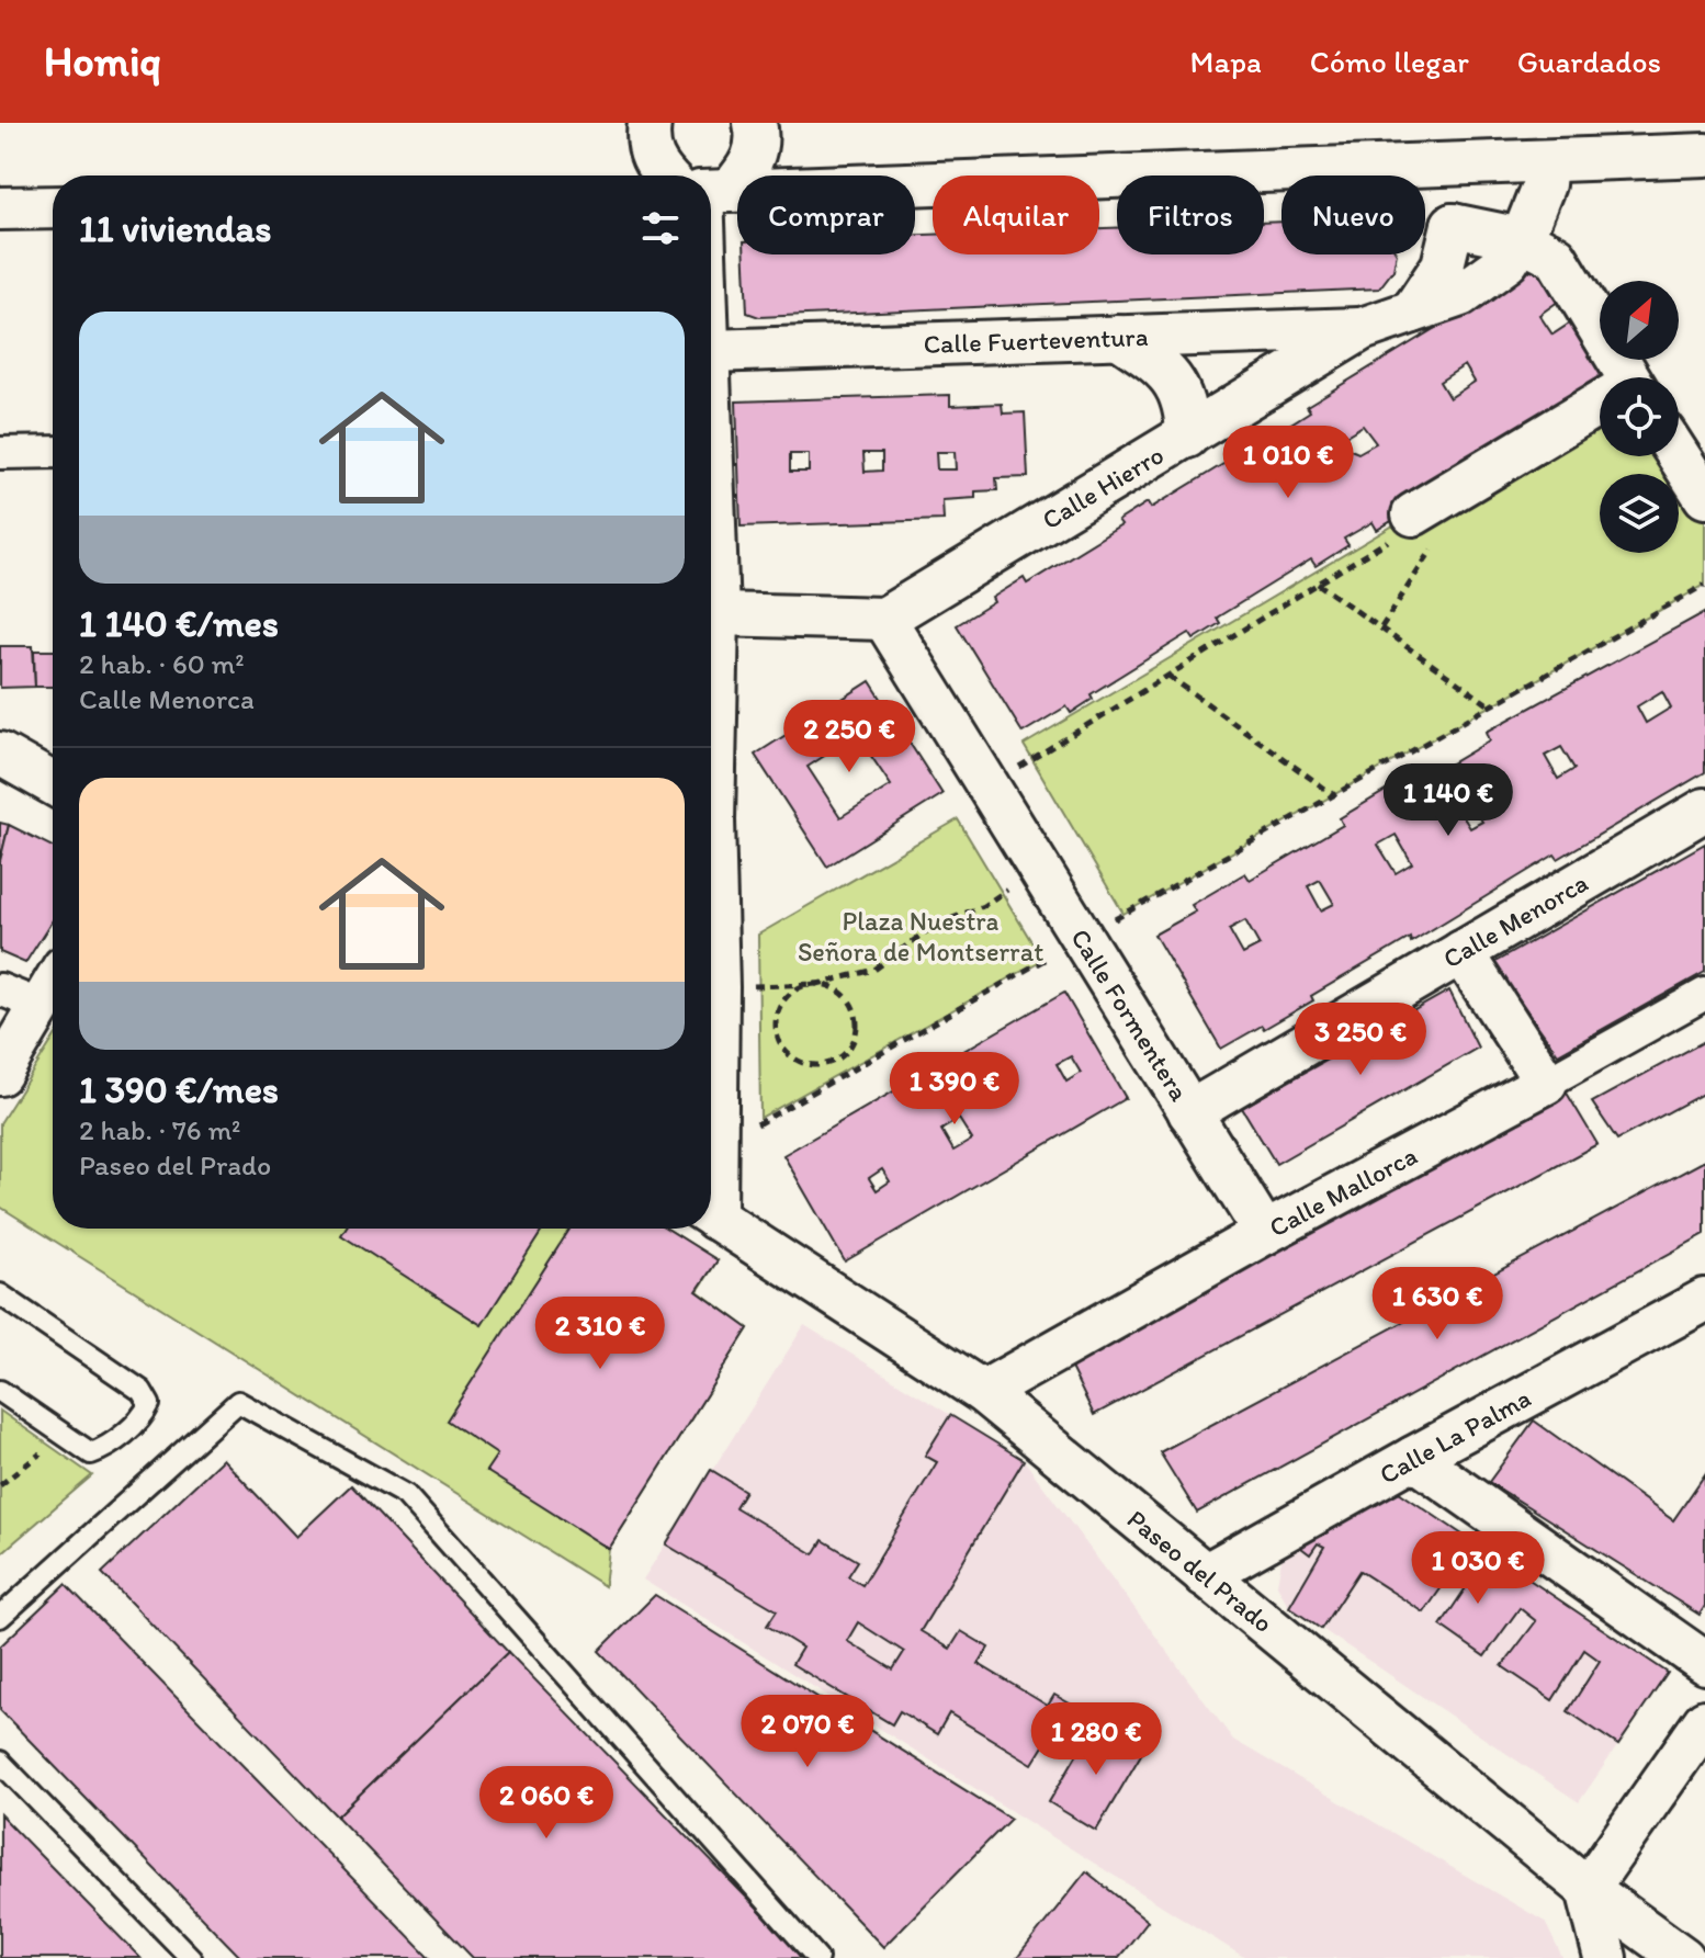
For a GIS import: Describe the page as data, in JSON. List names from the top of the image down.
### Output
{
  "streets": {
    "street": [
      "Calle Fuerteventura",
      "Calle Hierro",
      "Calle Menorca",
      "Calle Formentera",
      "Calle Mallorca",
      "Calle La Palma",
      "Paseo del Prado"
    ]
  },
  "crossings": [
    ["Calle Fuerteventura", "Calle Hierro"],
    ["Calle Hierro", "Calle Formentera"],
    ["Calle Menorca", "Calle Formentera"],
    ["Calle Formentera", "Calle Mallorca"],
    ["Calle Mallorca", "Paseo del Prado"],
    ["Calle La Palma", "Paseo del Prado"]
  ],
  "parks": ["Plaza Nuestra Señora de Montserrat"],
  "north": "top right",
  "page": {
    "header": "Homiq",
    "nav": ["Mapa", "Cómo llegar", "Guardados"],
    "chip": [
      "Comprar",
      "Alquilar",
      "Filtros",
      "Nuevo"
    ],
    "heading": "11 viviendas",
    "list": [
      {
        "name": "1 140 €/mes",
        "note": "2 hab. · 60 m² · Calle Menorca"
      },
      {
        "name": "1 390 €/mes",
        "note": "2 hab. · 76 m² · Paseo del Prado"
      }
    ],
    "price": [
      "1 010 €",
      "2 250 €",
      "1 140 €",
      "3 250 €",
      "1 390 €",
      "1 630 €",
      "2 310 €",
      "1 030 €",
      "2 070 €",
      "1 280 €",
      "2 060 €"
    ]
  }
}
